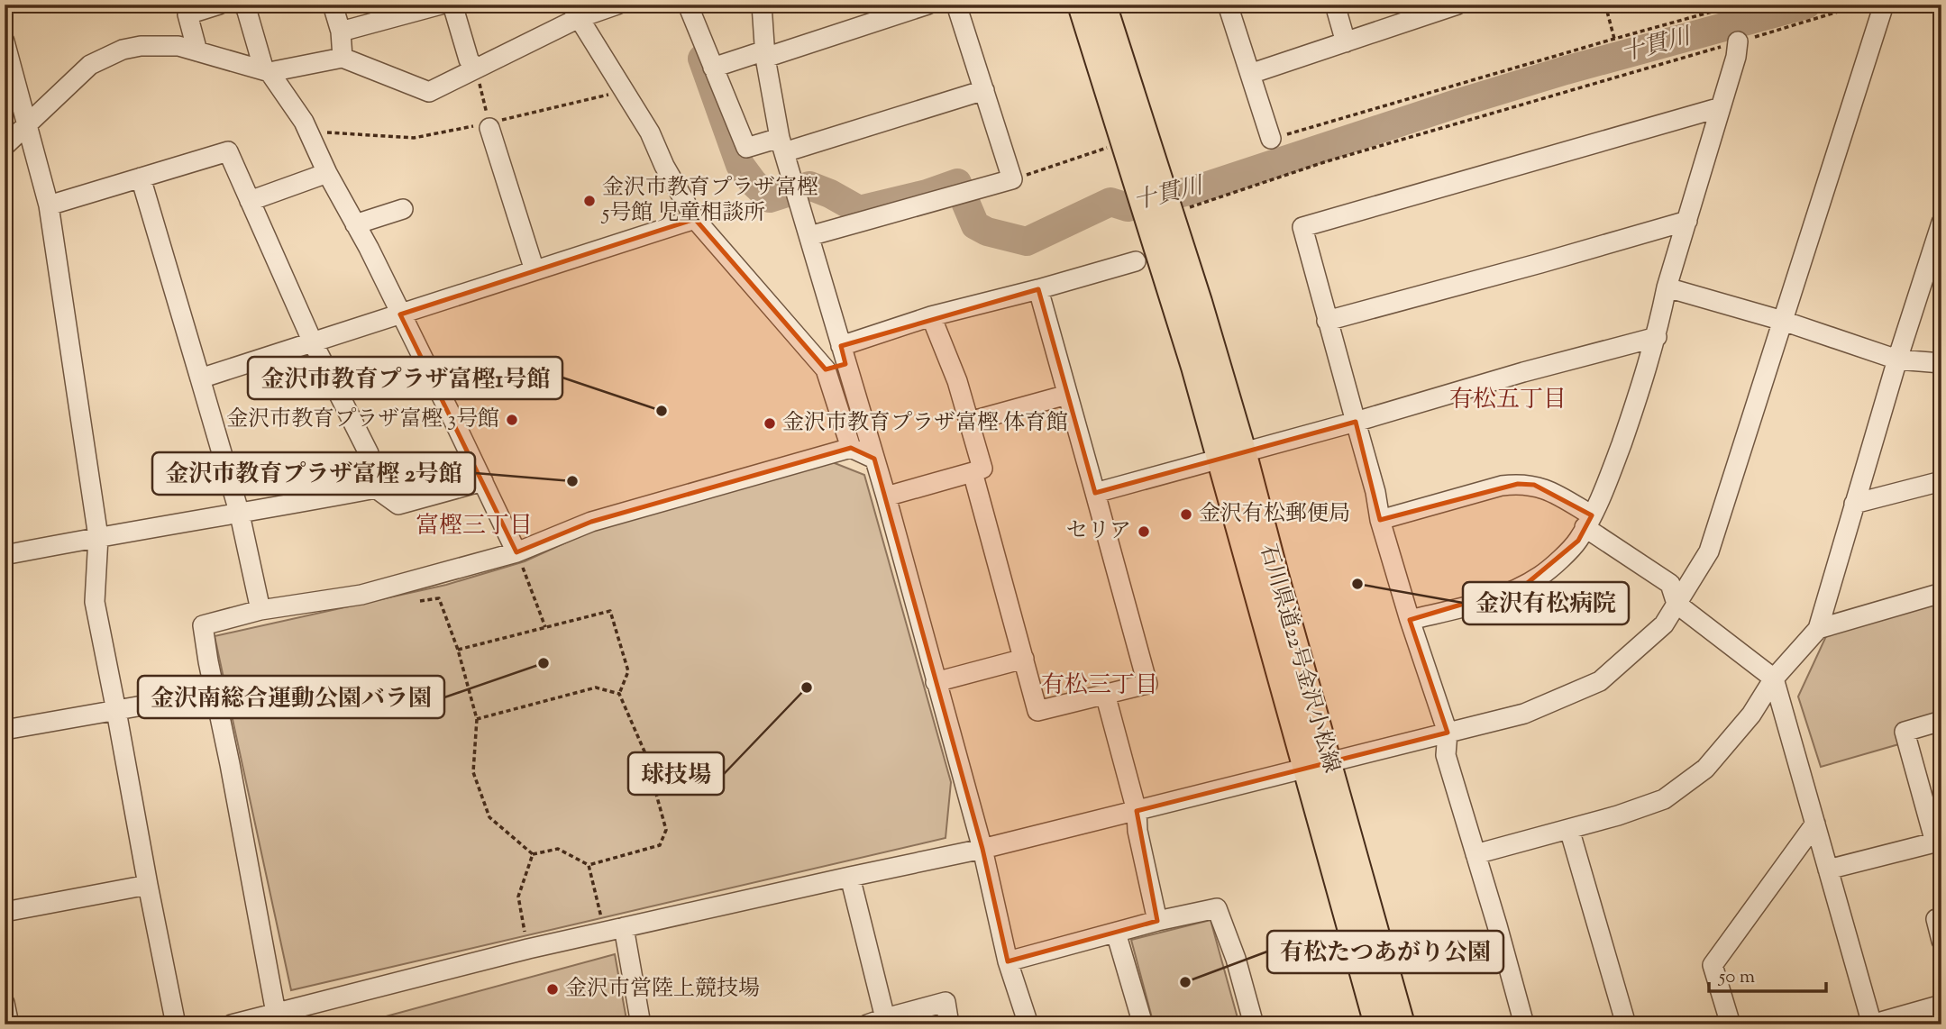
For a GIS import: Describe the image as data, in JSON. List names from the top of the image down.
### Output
{
  "streets": {
    "main road": ["石川県道22号金沢小松線"]
  },
  "districts": ["有松五丁目", "富樫三丁目", "有松三丁目"],
  "water": ["十貫川"],
  "places": [
    "金沢市教育プラザ富樫 5号館 児童相談所",
    "金沢市教育プラザ富樫1号館",
    "金沢市教育プラザ富樫 3号館",
    "金沢市教育プラザ富樫 体育館",
    "金沢市教育プラザ富樫 2号館",
    "金沢有松郵便局",
    "セリア",
    "金沢有松病院",
    "金沢南総合運動公園バラ園",
    "球技場",
    "有松たつあがり公園",
    "金沢市営陸上競技場"
  ],
  "scale_bar": "50 m"
}
